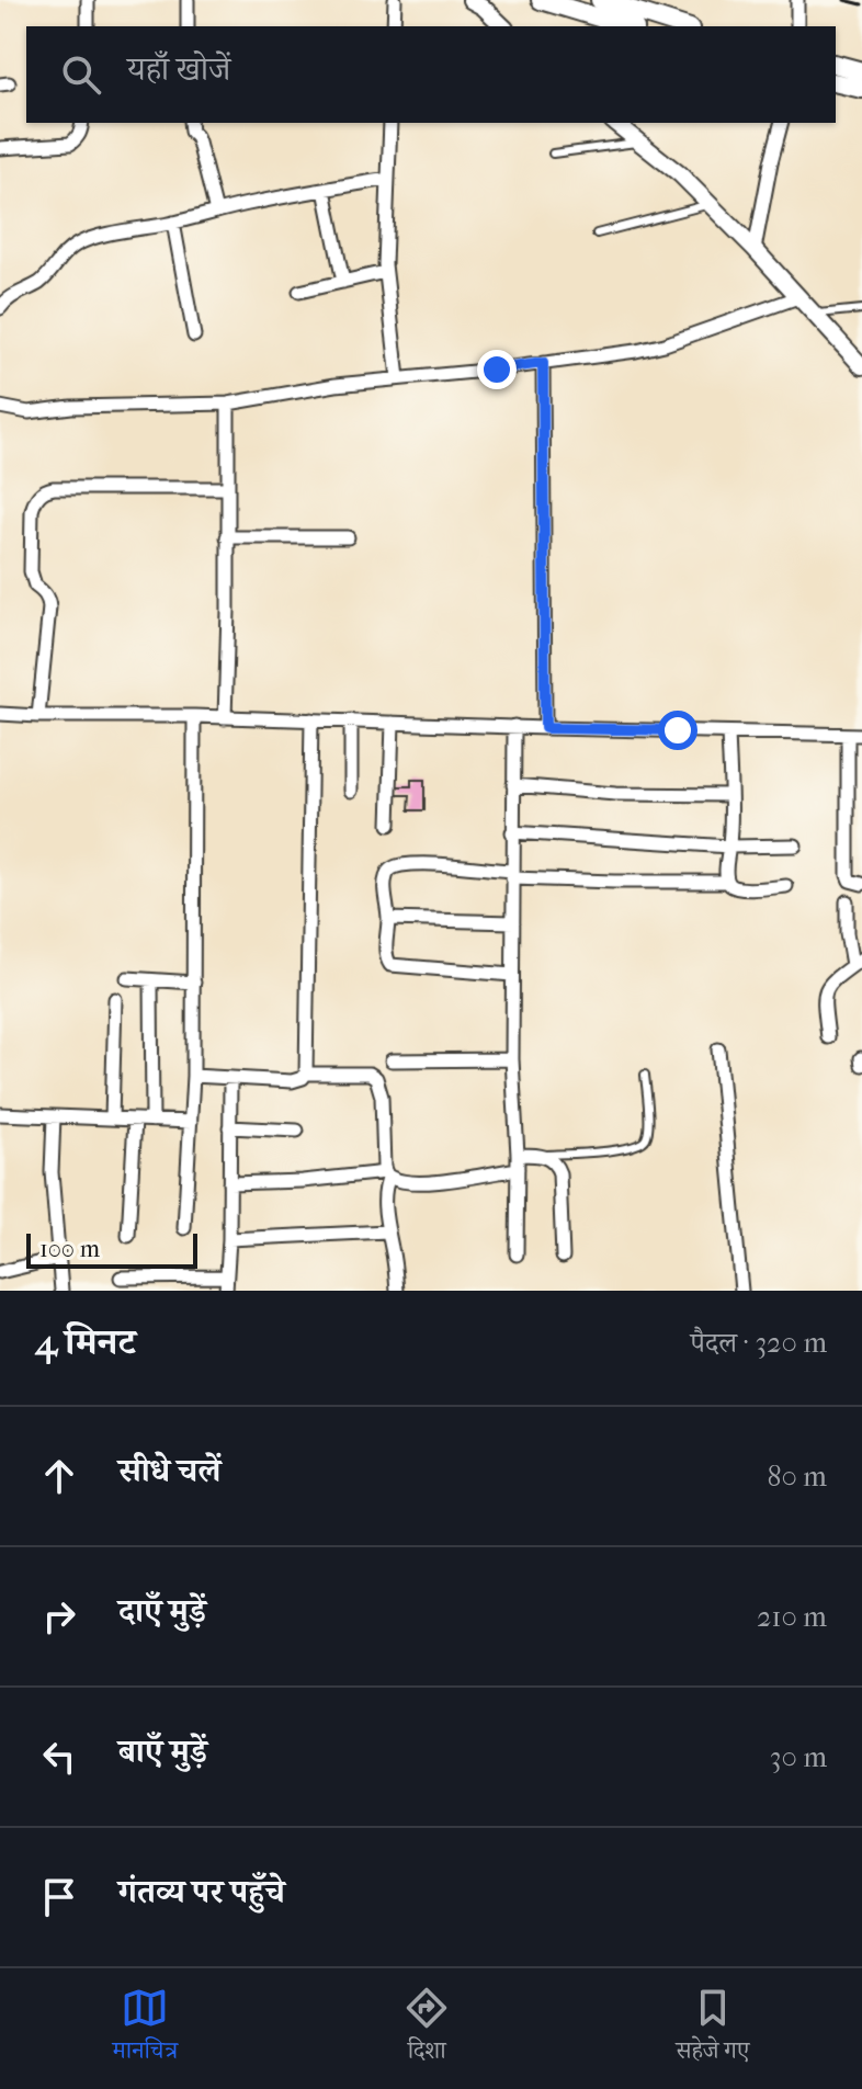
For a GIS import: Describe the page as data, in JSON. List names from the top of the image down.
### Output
{
  "scale_bar": "100 m",
  "page": {
    "search": "यहाँ खोजें",
    "scale": "100 m",
    "heading": ["4 मिनट", "पैदल · 320 m"],
    "list": [
      ["सीधे चलें", "80 m"],
      ["दाएँ मुड़ें", "210 m"],
      ["बाएँ मुड़ें", "30 m"],
      "गंतव्य पर पहुँचे"
    ],
    "nav": ["मानचित्र", "दिशा", "सहेजे गए"]
  }
}
